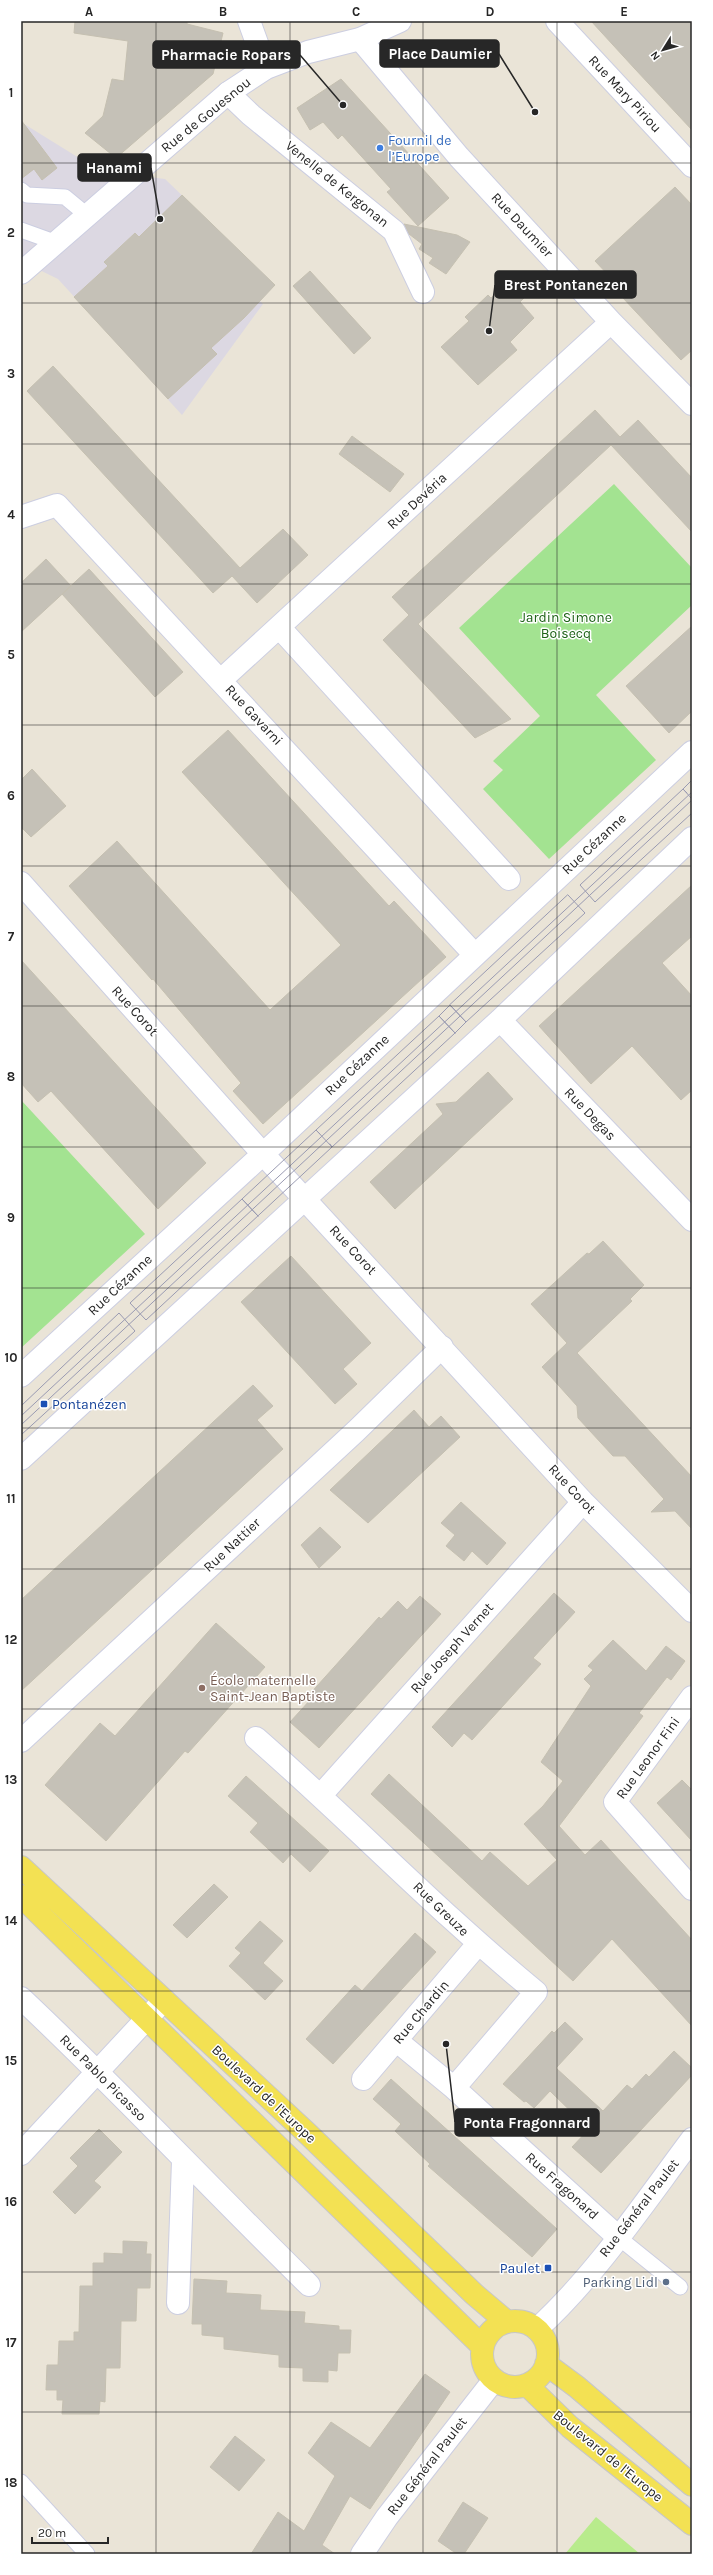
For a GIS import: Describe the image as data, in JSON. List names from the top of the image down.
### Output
{
  "streets": {
    "main road": ["Boulevard de l'Europe"],
    "street": [
      "Rue Mary Piriou",
      "Rue de Gouesnou",
      "Venelle de Kergonan",
      "Rue Daumier",
      "Rue Devéria",
      "Rue Gavarni",
      "Rue Cézanne",
      "Rue Corot",
      "Rue Degas",
      "Rue Nattier",
      "Rue Joseph Vernet",
      "Rue Leonor Fini",
      "Rue Greuze",
      "Rue Chardin",
      "Rue Pablo Picasso",
      "Rue Fragonard",
      "Rue Général Paulet"
    ]
  },
  "crossings": [
    ["Rue de Gouesnou", "Venelle de Kergonan"],
    ["Rue de Gouesnou", "Rue Daumier"],
    ["Rue Daumier", "Rue Devéria"],
    ["Rue Devéria", "Rue Gavarni"],
    ["Rue Gavarni", "Rue Cézanne"],
    ["Rue Cézanne", "Rue Corot"],
    ["Rue Corot", "Rue Nattier"],
    ["Rue Corot", "Rue Joseph Vernet"],
    ["Rue Joseph Vernet", "Rue Greuze"],
    ["Rue Greuze", "Rue Chardin"],
    ["Rue Greuze", "Rue Fragonard"],
    ["Rue Chardin", "Rue Fragonard"],
    ["Boulevard de l'Europe", "Rue Général Paulet"],
    ["Rue Fragonard", "Rue Général Paulet"]
  ],
  "parks": ["Jardin Simone Boisecq"],
  "places": {
    "other": [
      "Pharmacie Ropars",
      "Place Daumier",
      "Fournil de l’Europe",
      "Hanami",
      "Brest Pontanezen",
      "École maternelle Saint-Jean Baptiste",
      "Ponta Fragonnard",
      "Parking Lidl"
    ],
    "transit": ["Pontanézen", "Paulet"]
  },
  "scale_bar": "20 m",
  "north": "bottom left",
  "grid": {
    "columns": [
      "A",
      "B",
      "C",
      "D",
      "E"
    ],
    "rows": [
      "1",
      "2",
      "3",
      "4",
      "5",
      "6",
      "7",
      "8",
      "9",
      "10",
      "11",
      "12",
      "13",
      "14",
      "15",
      "16",
      "17",
      "18"
    ]
  }
}
